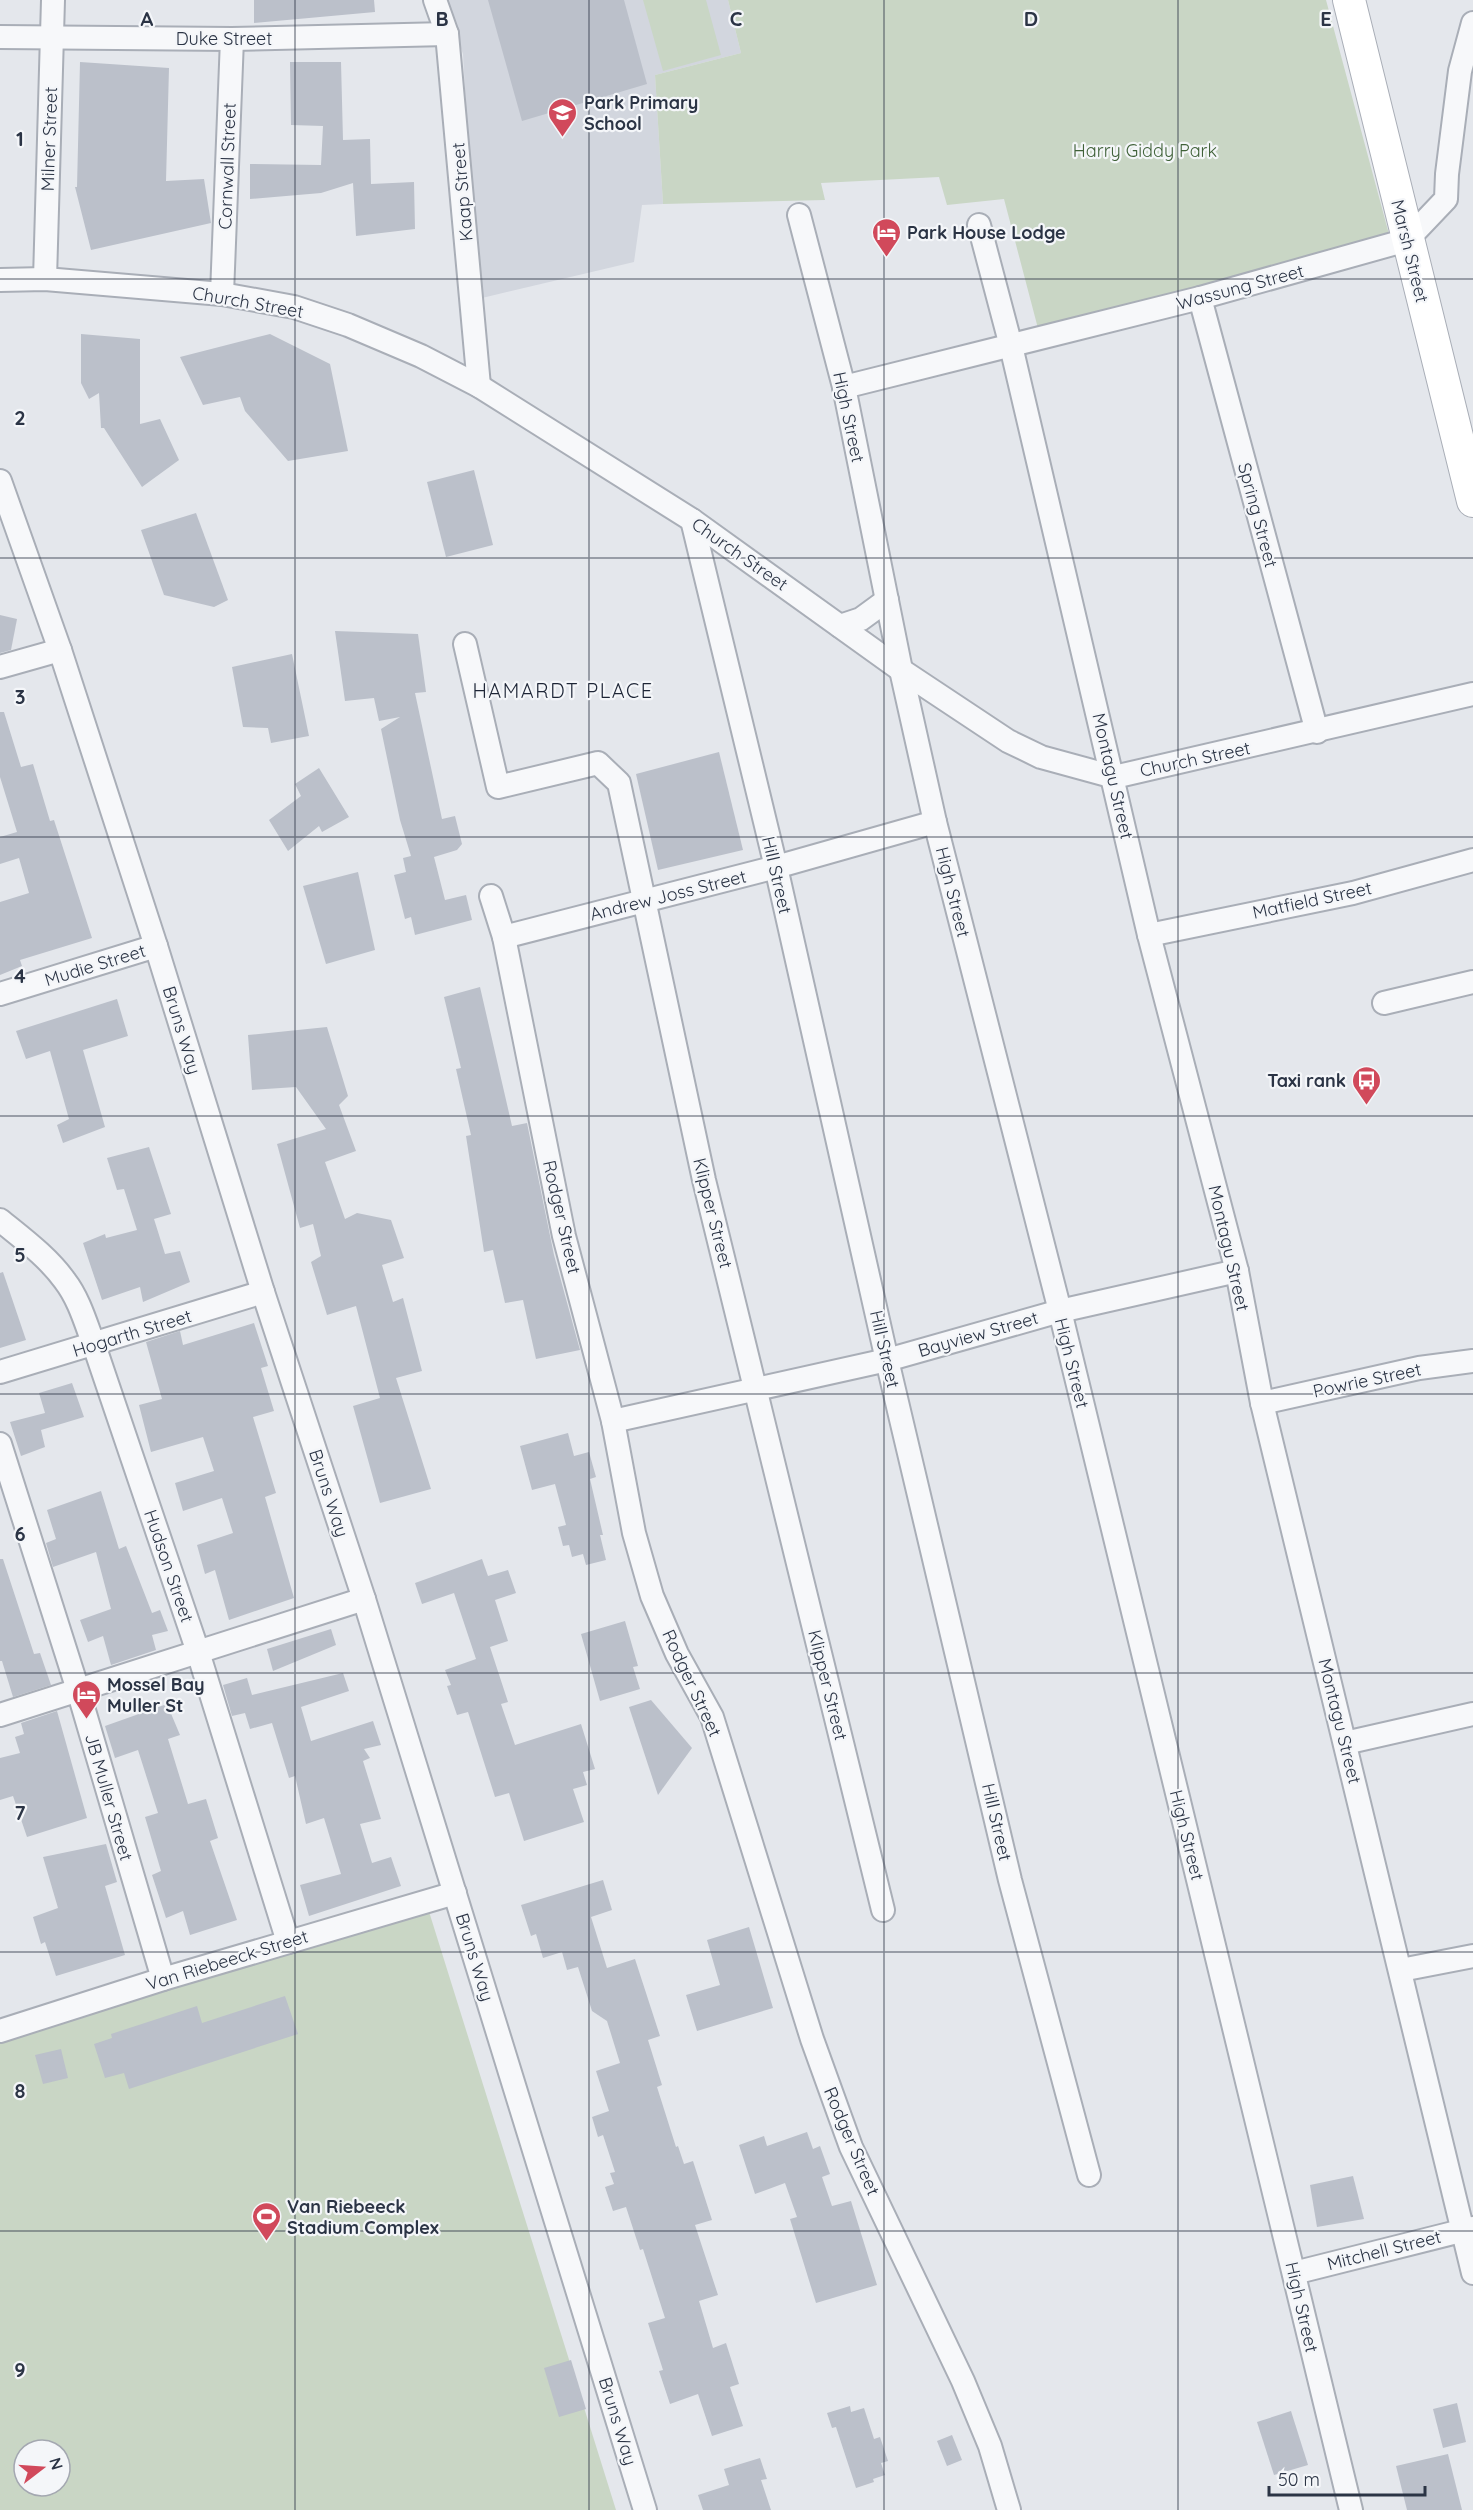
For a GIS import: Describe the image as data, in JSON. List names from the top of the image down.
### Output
{
  "streets": {
    "street": [
      "Duke Street",
      "Milner Street",
      "Cornwall Street",
      "Kaap Street",
      "Marsh Street",
      "Wassung Street",
      "Church Street",
      "High Street",
      "Spring Street",
      "Montagu Street",
      "Hill Street",
      "Andrew Joss Street",
      "Matfield Street",
      "Mudie Street",
      "Bruns Way",
      "Klipper Street",
      "Rodger Street",
      "Hogarth Street",
      "Bayview Street",
      "Powrie Street",
      "Hudson Street",
      "JB Muller Street",
      "Van Riebeeck Street",
      "Mitchell Street"
    ]
  },
  "crossings": [
    ["Duke Street", "Milner Street"],
    ["Duke Street", "Cornwall Street"],
    ["Duke Street", "Kaap Street"],
    ["Milner Street", "Church Street"],
    ["Cornwall Street", "Church Street"],
    ["Kaap Street", "Church Street"],
    ["Marsh Street", "Wassung Street"],
    ["Wassung Street", "High Street"],
    ["Wassung Street", "Spring Street"],
    ["Wassung Street", "Montagu Street"],
    ["Church Street", "High Street"],
    ["Church Street", "Spring Street"],
    ["Church Street", "Montagu Street"],
    ["Church Street", "Hill Street"],
    ["High Street", "Andrew Joss Street"],
    ["High Street", "Bayview Street"],
    ["High Street", "Mitchell Street"],
    ["Montagu Street", "Matfield Street"],
    ["Montagu Street", "Bayview Street"],
    ["Montagu Street", "Powrie Street"],
    ["Montagu Street", "Mitchell Street"],
    ["Hill Street", "Andrew Joss Street"],
    ["Hill Street", "Bayview Street"],
    ["Andrew Joss Street", "Klipper Street"],
    ["Andrew Joss Street", "Rodger Street"],
    ["Mudie Street", "Bruns Way"],
    ["Bruns Way", "Hogarth Street"],
    ["Bruns Way", "Van Riebeeck Street"],
    ["Klipper Street", "Bayview Street"],
    ["Rodger Street", "Bayview Street"],
    ["Hogarth Street", "Hudson Street"],
    ["Hudson Street", "Van Riebeeck Street"],
    ["JB Muller Street", "Van Riebeeck Street"]
  ],
  "districts": ["HAMARDT PLACE"],
  "parks": ["Harry Giddy Park"],
  "places": {
    "school or university": ["Park Primary School"],
    "hotel": ["Park House Lodge", "Mossel Bay Muller St"],
    "bus stop": ["Taxi rank"],
    "sports": ["Van Riebeeck Stadium Complex"]
  },
  "scale_bar": "50 m",
  "north": "right",
  "grid": {
    "columns": [
      "A",
      "B",
      "C",
      "D",
      "E"
    ],
    "rows": [
      "1",
      "2",
      "3",
      "4",
      "5",
      "6",
      "7",
      "8",
      "9"
    ]
  }
}
